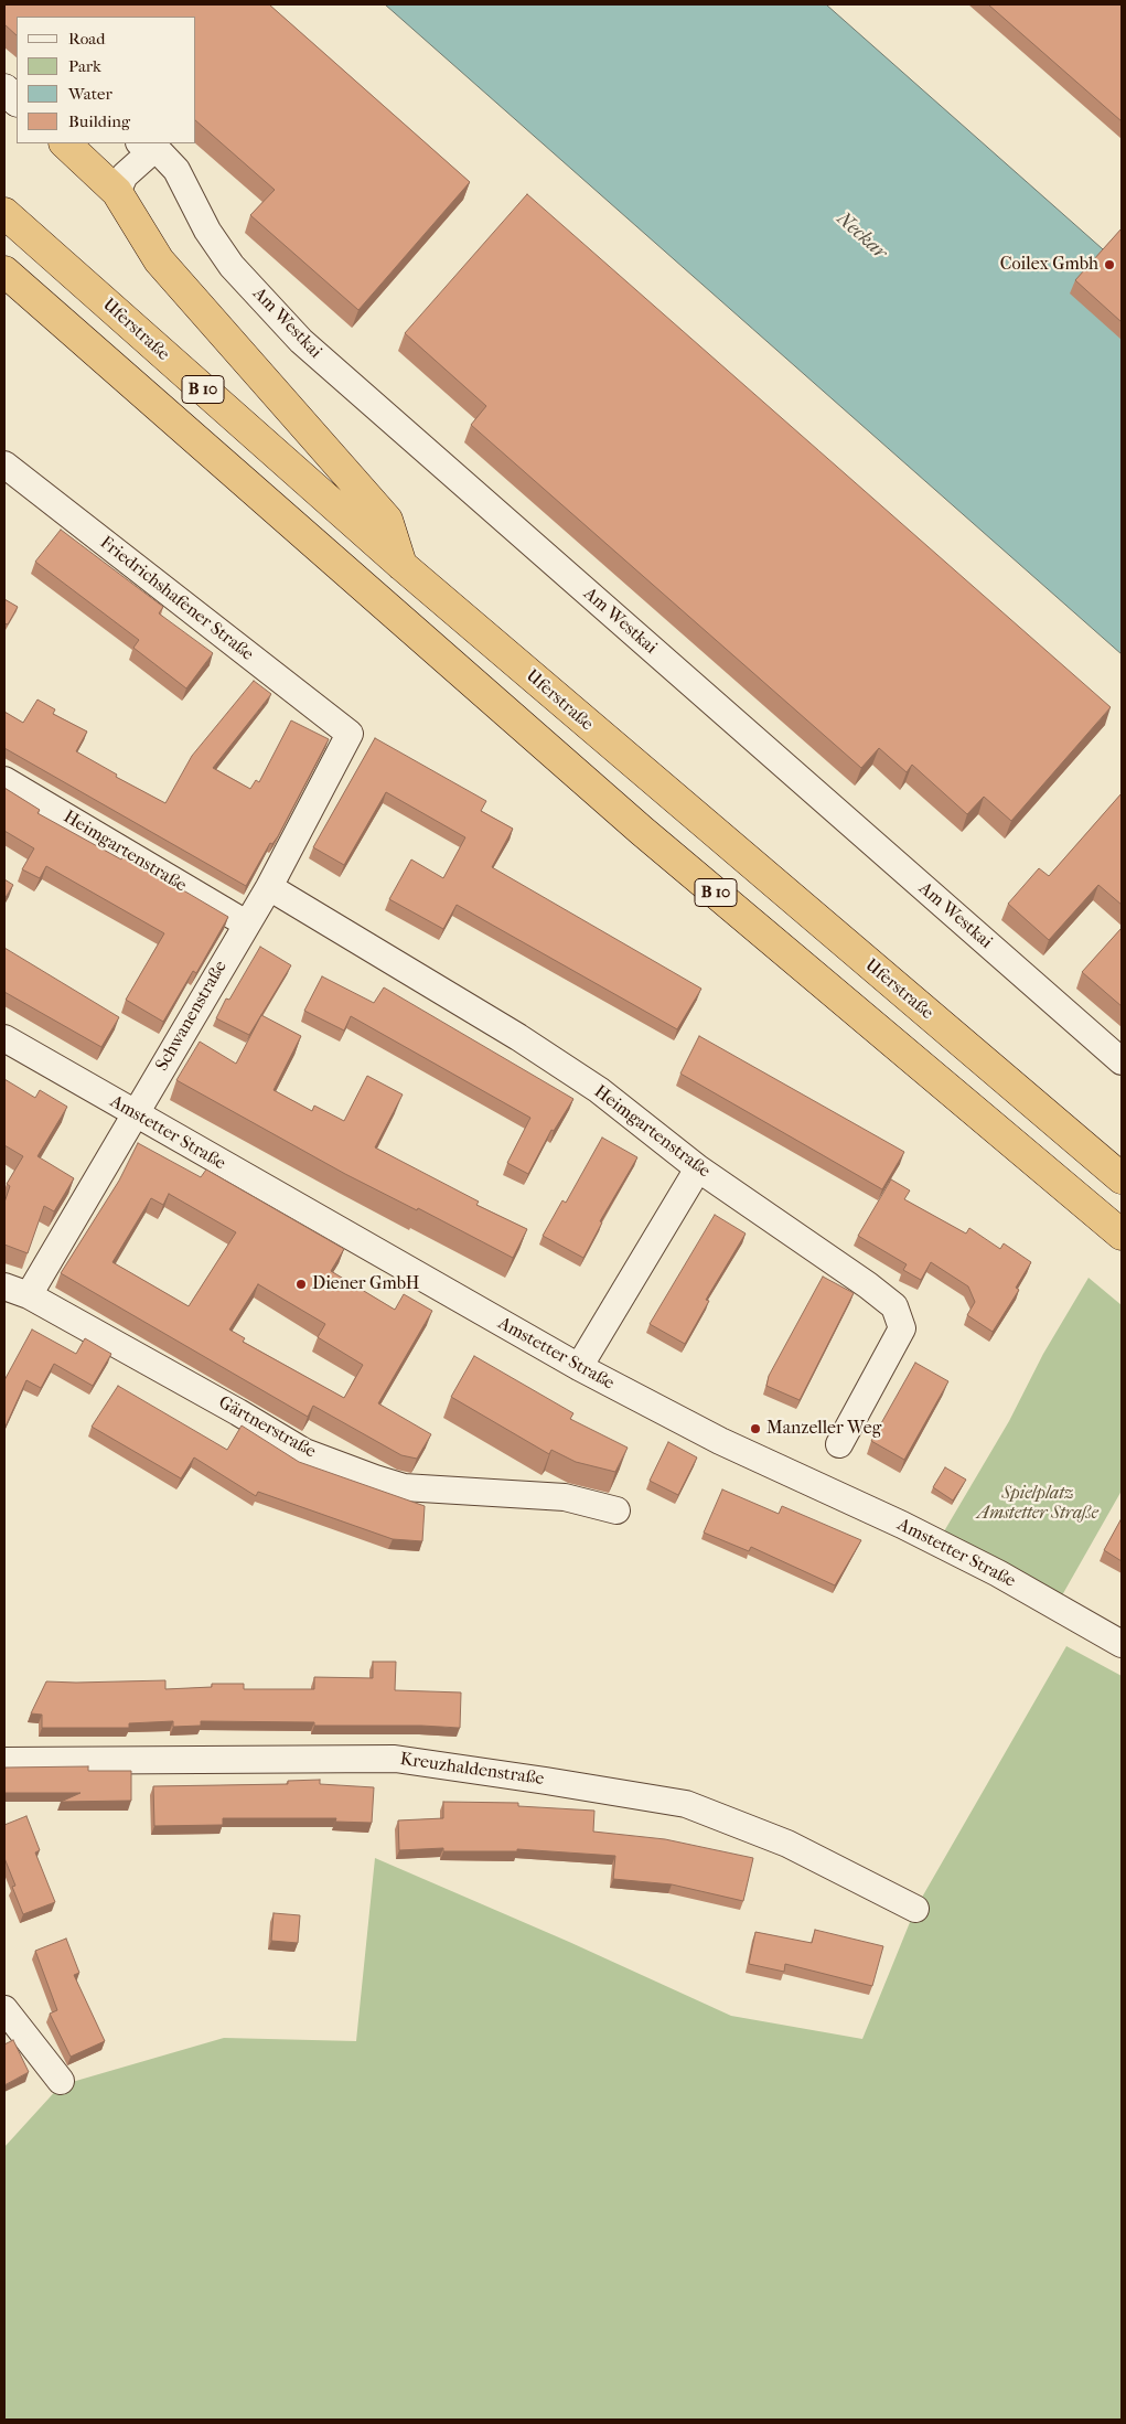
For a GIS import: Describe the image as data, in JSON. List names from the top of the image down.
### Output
{
  "streets": {
    "highway": ["Uferstraße", "B 10"],
    "street": [
      "Am Westkai",
      "Friedrichshafener Straße",
      "Heimgartenstraße",
      "Schwanenstraße",
      "Amstetter Straße",
      "Gärtnerstraße",
      "Kreuzhaldenstraße"
    ]
  },
  "crossings": [
    ["Friedrichshafener Straße", "Schwanenstraße"],
    ["Heimgartenstraße", "Schwanenstraße"],
    ["Schwanenstraße", "Amstetter Straße"],
    ["Schwanenstraße", "Gärtnerstraße"]
  ],
  "water": ["Neckar"],
  "parks": ["Spielplatz Amstetter Straße"],
  "places": ["Coilex Gmbh", "Diener GmbH", "Manzeller Weg"],
  "legend": [
    "Road",
    "Park",
    "Water",
    "Building"
  ]
}
